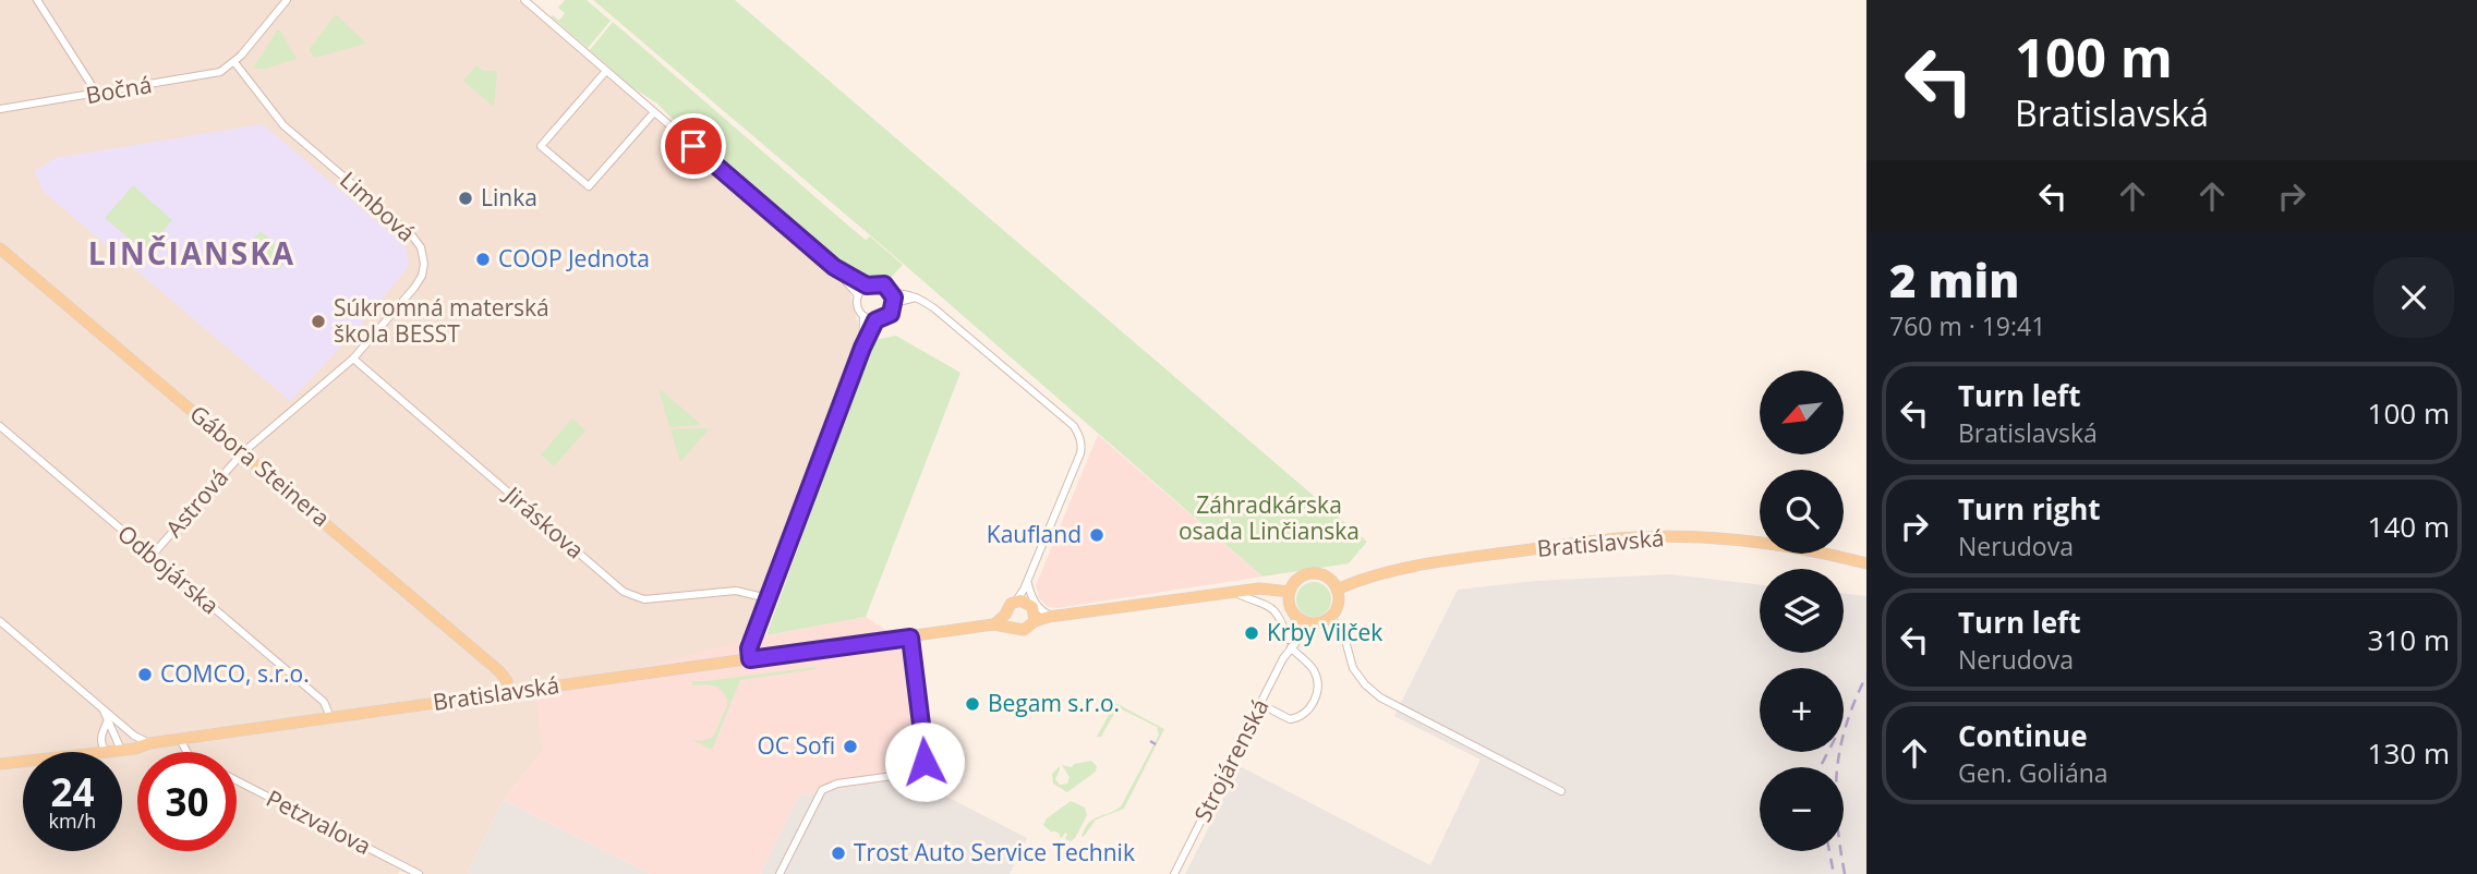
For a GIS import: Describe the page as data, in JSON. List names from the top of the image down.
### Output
{
  "streets": {
    "main road": ["Gábora Steinera", "Bratislavská"],
    "street": [
      "Bočná",
      "Limbová",
      "Astrová",
      "Jiráskova",
      "Odbojárska",
      "Strojárenská",
      "Petzvalova"
    ]
  },
  "crossings": [
    ["Bočná", "Limbová"],
    ["Limbová", "Gábora Steinera"],
    ["Limbová", "Astrová"],
    ["Limbová", "Jiráskova"],
    ["Gábora Steinera", "Astrová"],
    ["Gábora Steinera", "Bratislavská"],
    ["Astrová", "Odbojárska"],
    ["Bratislavská", "Odbojárska"]
  ],
  "districts": ["LINČIANSKA"],
  "parks": ["Záhradkárska osada Linčianska"],
  "places": [
    "Linka",
    "COOP Jednota",
    "Súkromná materská škola BESST",
    "Kaufland",
    "Krby Vilček",
    "COMCO, s.r.o.",
    "Begam s.r.o.",
    "OC Sofi",
    "Trost Auto Service Technik"
  ],
  "north": "bottom left",
  "page": {
    "turn": ["100 m", "Bratislavská"],
    "heading": ["2 min", "760 m · 19:41"],
    "list": [
      {
        "name": "Turn left",
        "note": "Bratislavská",
        "value": "100 m"
      },
      {
        "name": "Turn right",
        "note": "Nerudova",
        "value": "140 m"
      },
      {
        "name": "Turn left",
        "note": "Nerudova",
        "value": "310 m"
      },
      {
        "name": "Continue",
        "note": "Gen. Goliána",
        "value": "130 m"
      }
    ],
    "map_buttons": ["+", "−"],
    "speed": "24 km/h",
    "limit": "30"
  }
}
